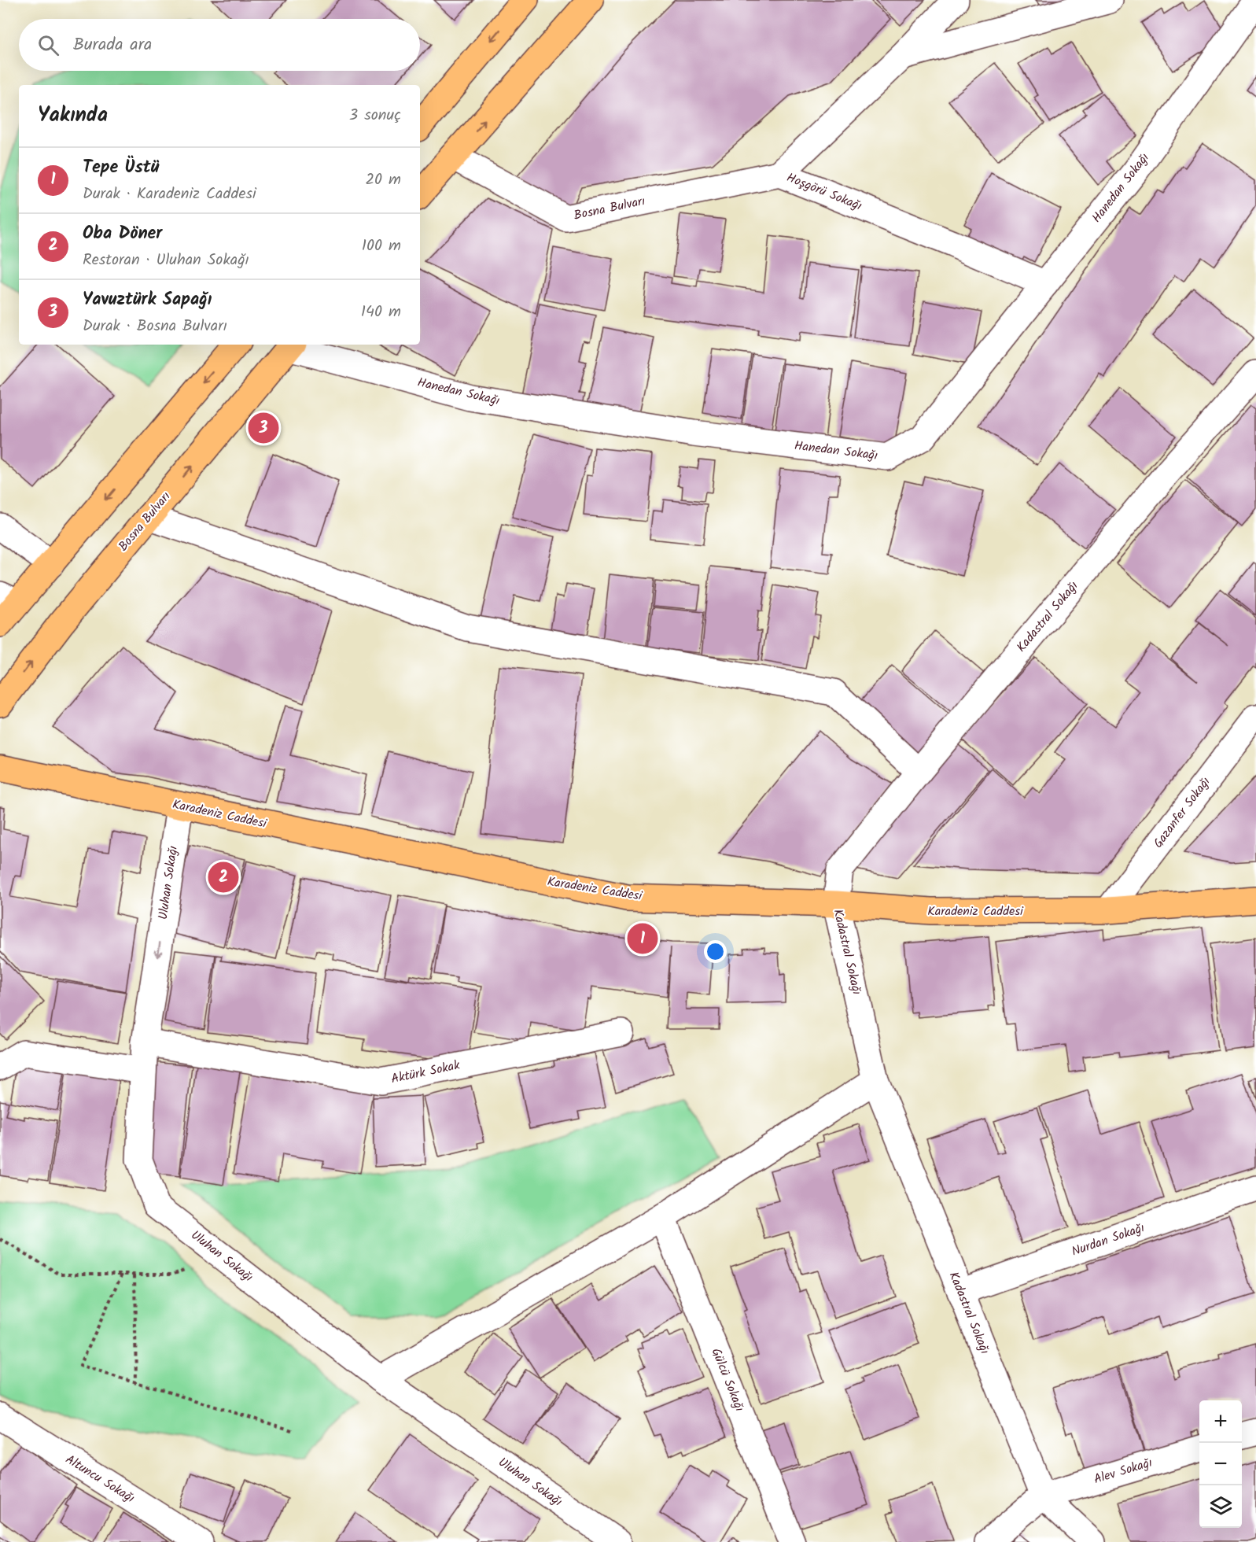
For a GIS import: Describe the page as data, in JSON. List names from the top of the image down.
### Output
{
  "streets": {
    "main road": ["Bosna Bulvarı", "Karadeniz Caddesi"],
    "street": [
      "Hanedan Sokağı",
      "Hoşgörü Sokağı",
      "Kadastral Sokağı",
      "Gazanfer Sokağı",
      "Uluhan Sokağı",
      "Aktürk Sokak",
      "Nurdan Sokağı",
      "Gülcü Sokağı",
      "Alev Sokağı",
      "Altuncu Sokağı"
    ]
  },
  "crossings": [
    ["Hanedan Sokağı", "Hoşgörü Sokağı"],
    ["Hanedan Sokağı", "Bosna Bulvarı"],
    ["Hoşgörü Sokağı", "Bosna Bulvarı"],
    ["Kadastral Sokağı", "Karadeniz Caddesi"],
    ["Kadastral Sokağı", "Nurdan Sokağı"],
    ["Kadastral Sokağı", "Alev Sokağı"],
    ["Gazanfer Sokağı", "Karadeniz Caddesi"],
    ["Karadeniz Caddesi", "Uluhan Sokağı"],
    ["Uluhan Sokağı", "Aktürk Sokak"]
  ],
  "one_way": ["Bosna Bulvarı"],
  "page": {
    "search": "Burada ara",
    "heading": ["Yakında", "3 sonuç"],
    "list": [
      {
        "mark": "1",
        "name": "Tepe Üstü",
        "note": "Durak · Karadeniz Caddesi",
        "value": "20 m"
      },
      {
        "mark": "2",
        "name": "Oba Döner",
        "note": "Restoran · Uluhan Sokağı",
        "value": "100 m"
      },
      {
        "mark": "3",
        "name": "Yavuztürk Sapağı",
        "note": "Durak · Bosna Bulvarı",
        "value": "140 m"
      }
    ],
    "pins": ["3", "2", "1"],
    "map_buttons": ["+", "−"]
  }
}
